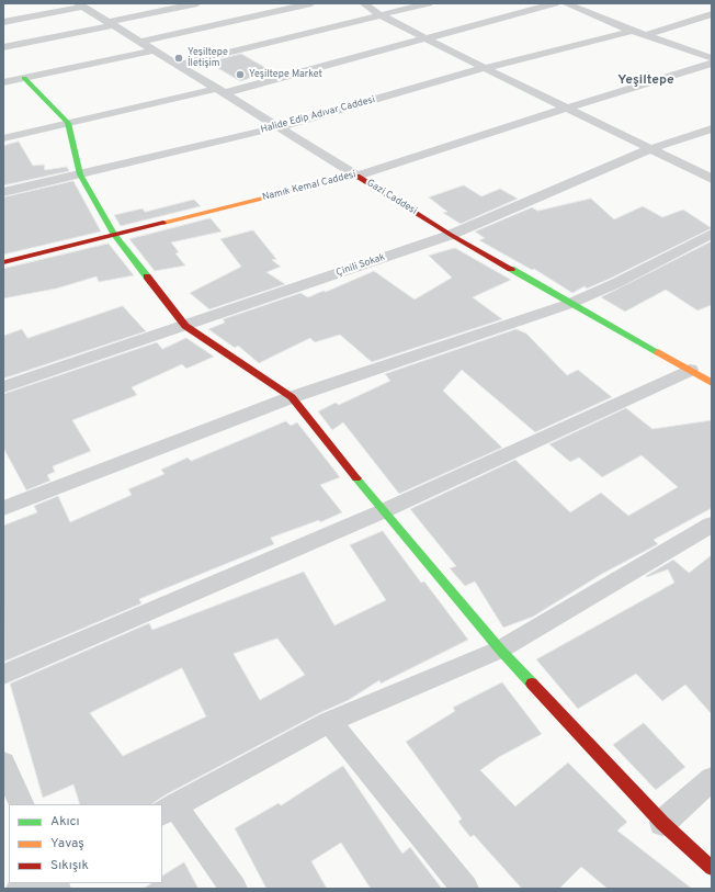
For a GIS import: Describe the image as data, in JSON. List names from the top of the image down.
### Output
{
  "streets": {
    "street": [
      "Halide Edip Adıvar Caddesi",
      "Namık Kemal Caddesi",
      "Gazi Caddesi",
      "Çinili Sokak"
    ]
  },
  "crossings": [
    ["Halide Edip Adıvar Caddesi", "Gazi Caddesi"],
    ["Namık Kemal Caddesi", "Gazi Caddesi"],
    ["Gazi Caddesi", "Çinili Sokak"]
  ],
  "districts": ["Yeşiltepe"],
  "places": ["Yeşiltepe İletişim", "Yeşiltepe Market"],
  "legend": ["Akıcı", "Yavaş", "Sıkışık"]
}
